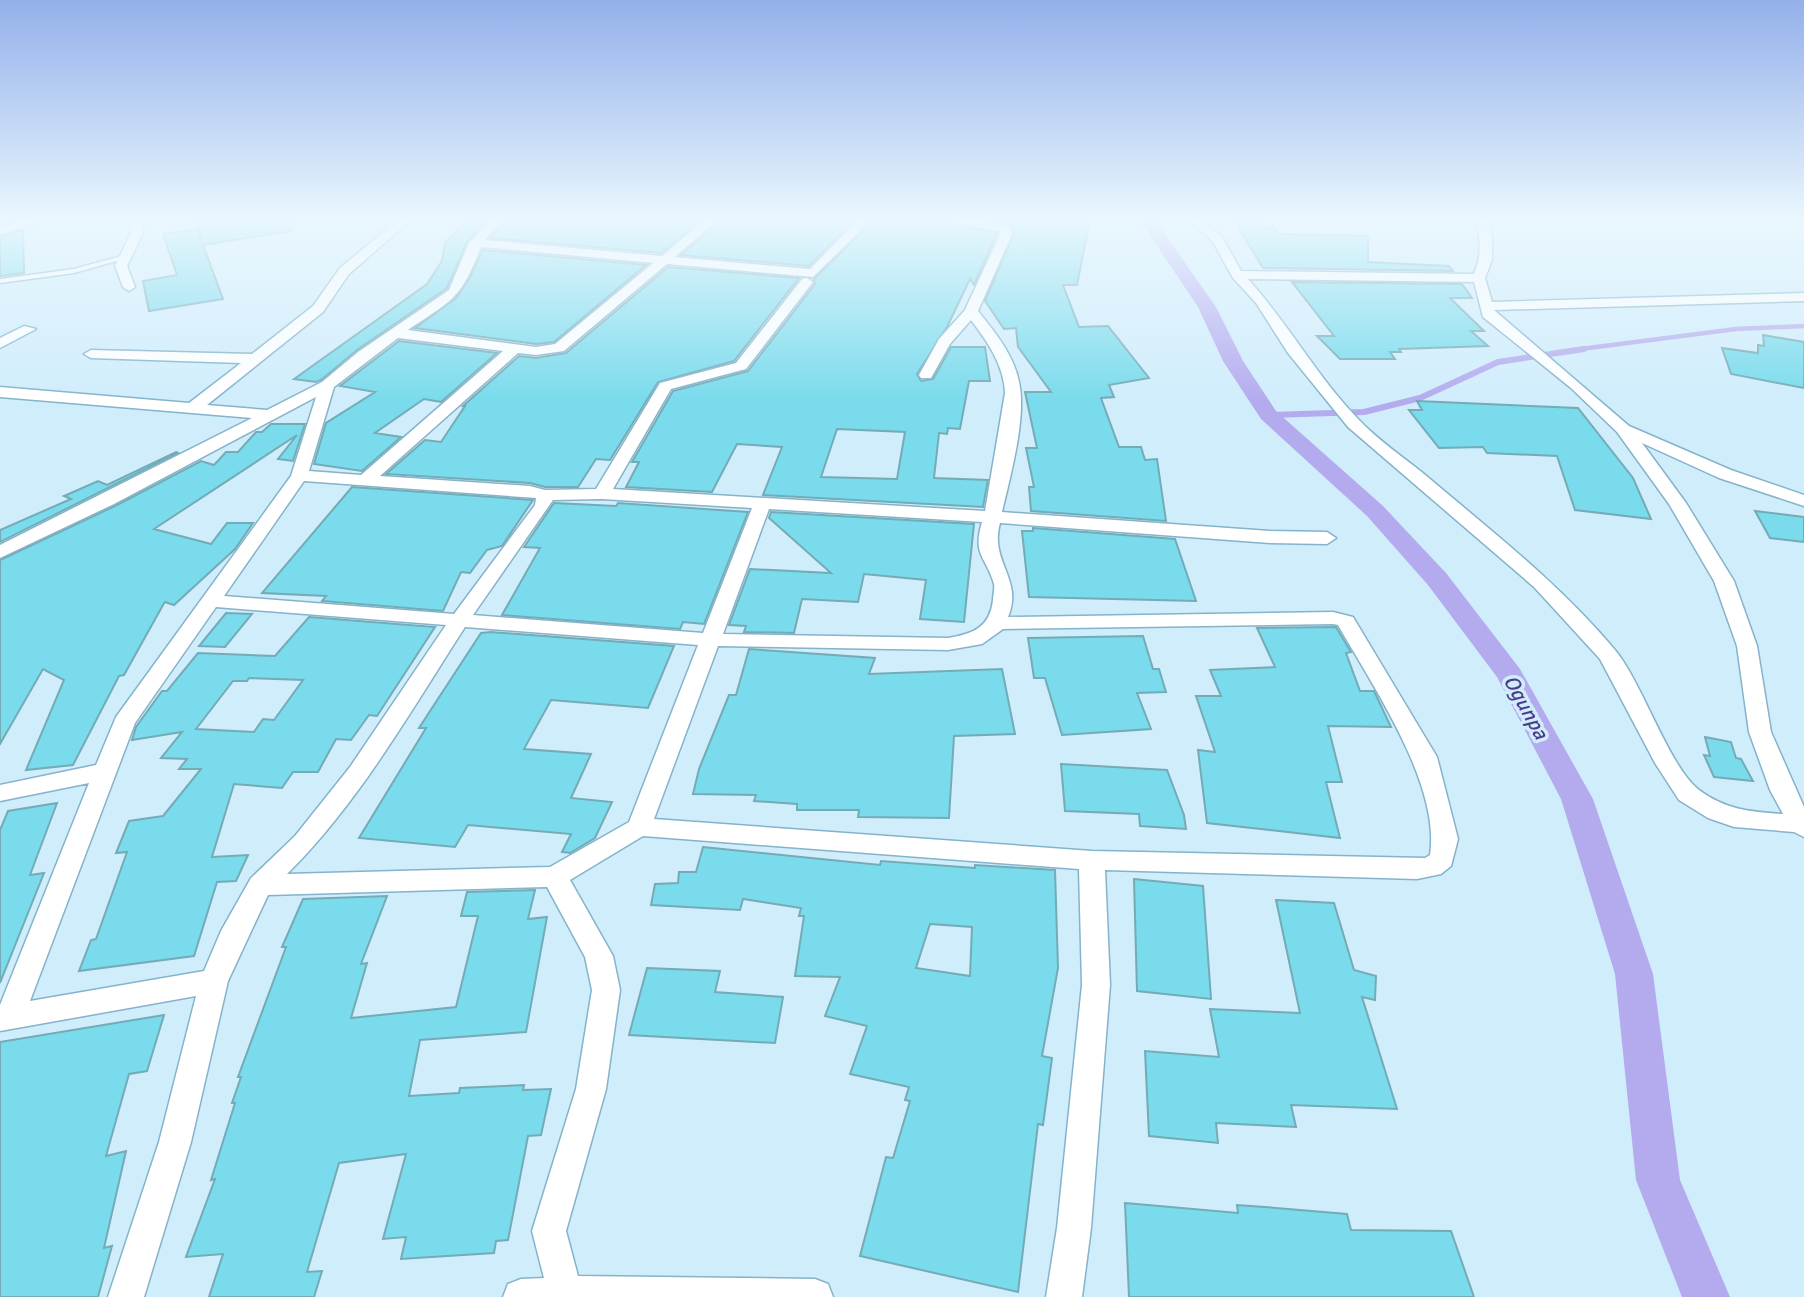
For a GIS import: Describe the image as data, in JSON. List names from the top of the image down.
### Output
{
  "water": ["Ogunpa"]
}
